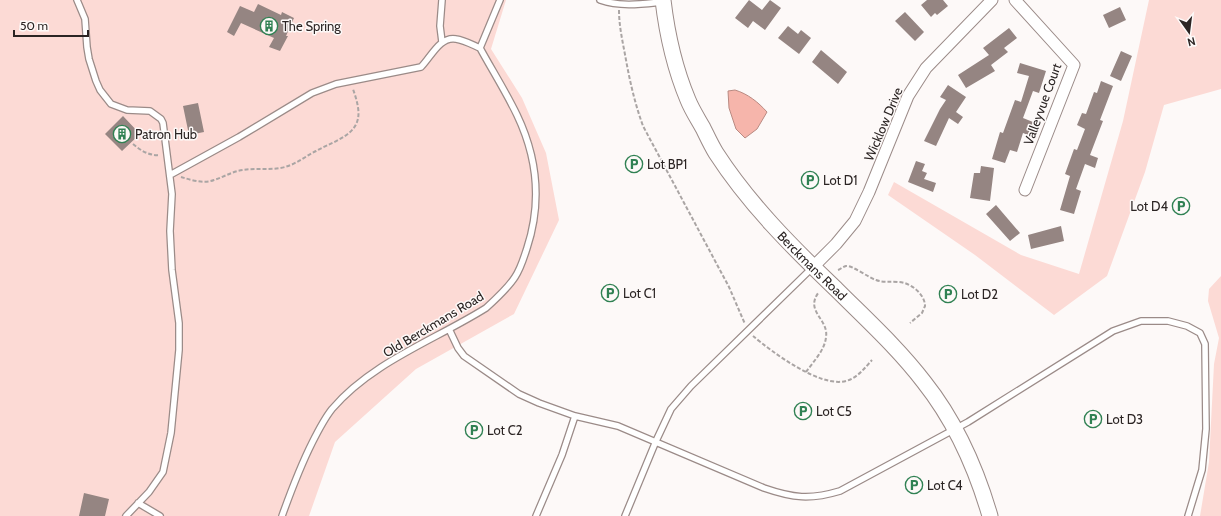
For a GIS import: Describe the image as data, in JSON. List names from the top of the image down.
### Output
{
  "streets": {
    "main road": ["Berckmans Road"],
    "street": ["Valleyvue Court", "Wicklow Drive"],
    "lane": ["Old Berckmans Road"]
  },
  "crossings": [
    ["Wicklow Drive", "Berckmans Road"]
  ],
  "places": {
    "building": ["The Spring", "Patron Hub"],
    "parking": [
      "Lot BP1",
      "Lot D1",
      "Lot D4",
      "Lot C1",
      "Lot D2",
      "Lot C5",
      "Lot D3",
      "Lot C2",
      "Lot C4"
    ]
  },
  "scale_bar": "50 m",
  "north": "bottom"
}
